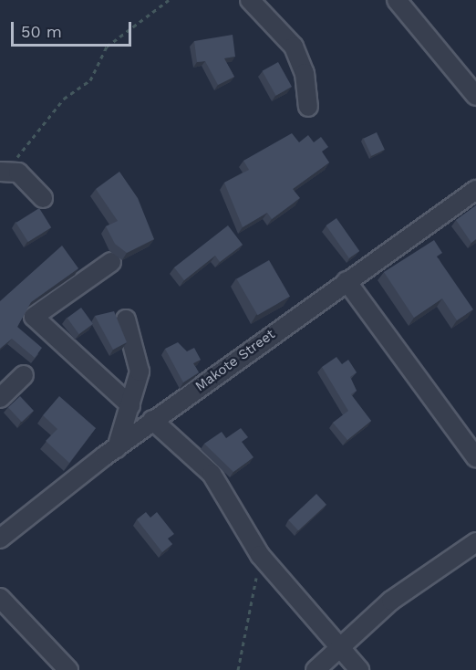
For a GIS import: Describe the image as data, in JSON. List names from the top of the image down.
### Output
{
  "streets": {
    "street": ["Makote Street"]
  },
  "scale_bar": "50 m"
}
